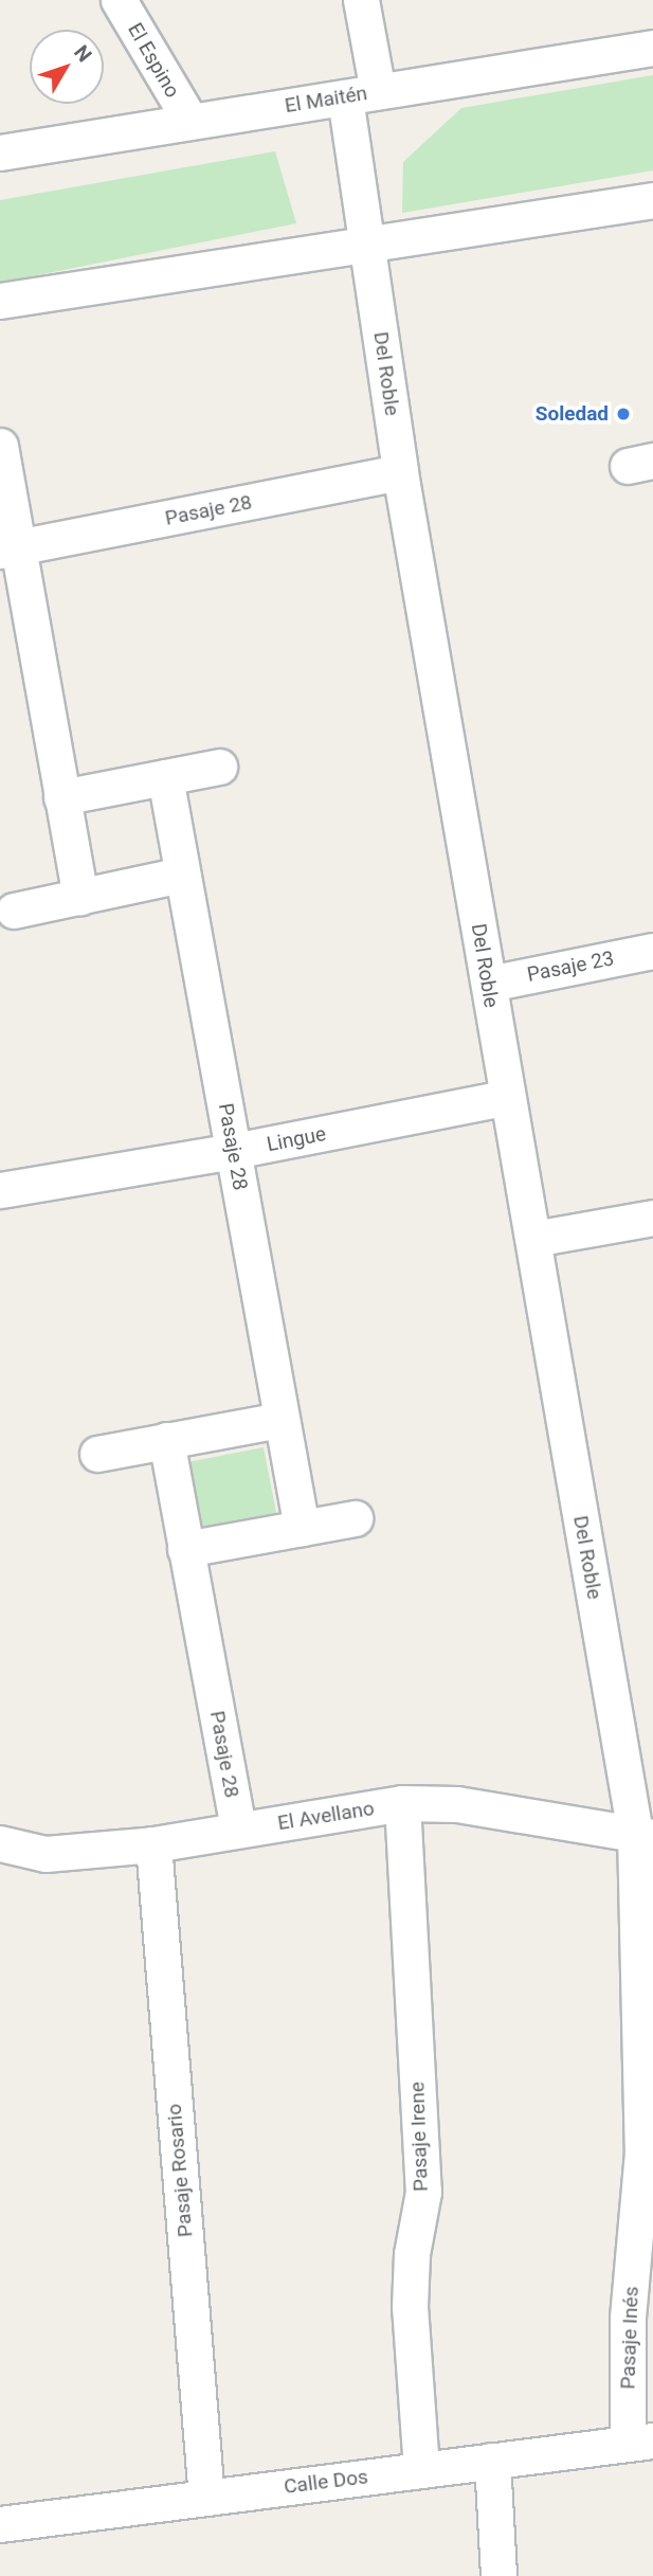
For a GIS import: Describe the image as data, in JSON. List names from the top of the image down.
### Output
{
  "streets": {
    "street": [
      "El Espino",
      "El Maitén",
      "Del Roble",
      "Pasaje 28",
      "Pasaje 23",
      "Lingue",
      "El Avellano",
      "Pasaje Irene",
      "Pasaje Rosario",
      "Pasaje Inés",
      "Calle Dos"
    ]
  },
  "crossings": [
    ["El Espino", "El Maitén"],
    ["El Maitén", "Del Roble"],
    ["Del Roble", "Pasaje 28"],
    ["Del Roble", "Pasaje 23"],
    ["Del Roble", "Lingue"],
    ["Del Roble", "El Avellano"],
    ["Del Roble", "Pasaje Inés"],
    ["Pasaje 28", "Lingue"],
    ["Pasaje 28", "El Avellano"],
    ["El Avellano", "Pasaje Irene"],
    ["El Avellano", "Pasaje Rosario"],
    ["El Avellano", "Pasaje Inés"],
    ["Pasaje Irene", "Calle Dos"],
    ["Pasaje Rosario", "Calle Dos"],
    ["Pasaje Inés", "Calle Dos"]
  ],
  "places": ["Soledad"],
  "north": "top right"
}
